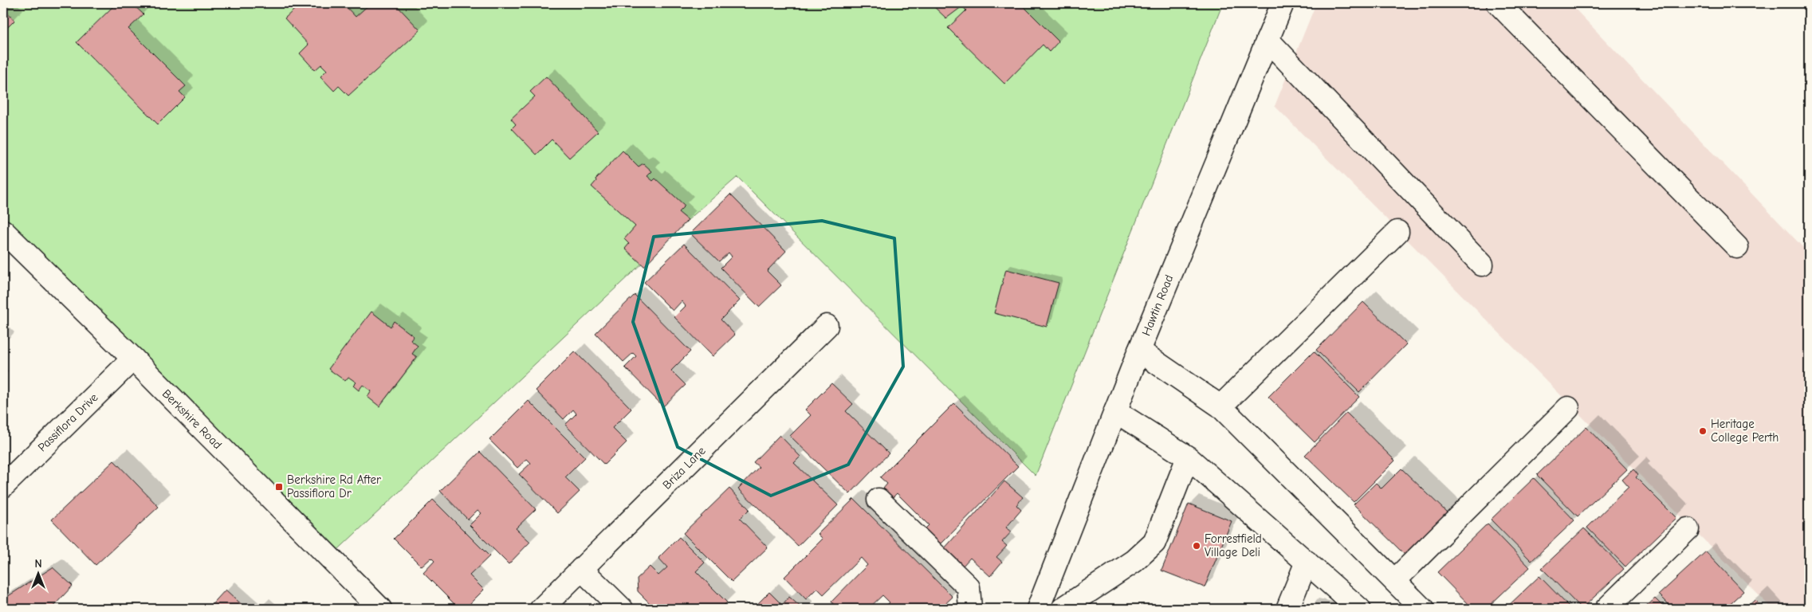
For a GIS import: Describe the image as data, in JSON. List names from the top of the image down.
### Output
{
  "streets": {
    "street": [
      "Hawtin Road",
      "Berkshire Road",
      "Passiflora Drive",
      "Briza Lane"
    ]
  },
  "crossings": [
    ["Berkshire Road", "Passiflora Drive"]
  ],
  "places": {
    "other": ["Heritage College Perth", "Forrestfield Village Deli"],
    "transit": ["Berkshire Rd After Passiflora Dr"]
  },
  "north": "top"
}
